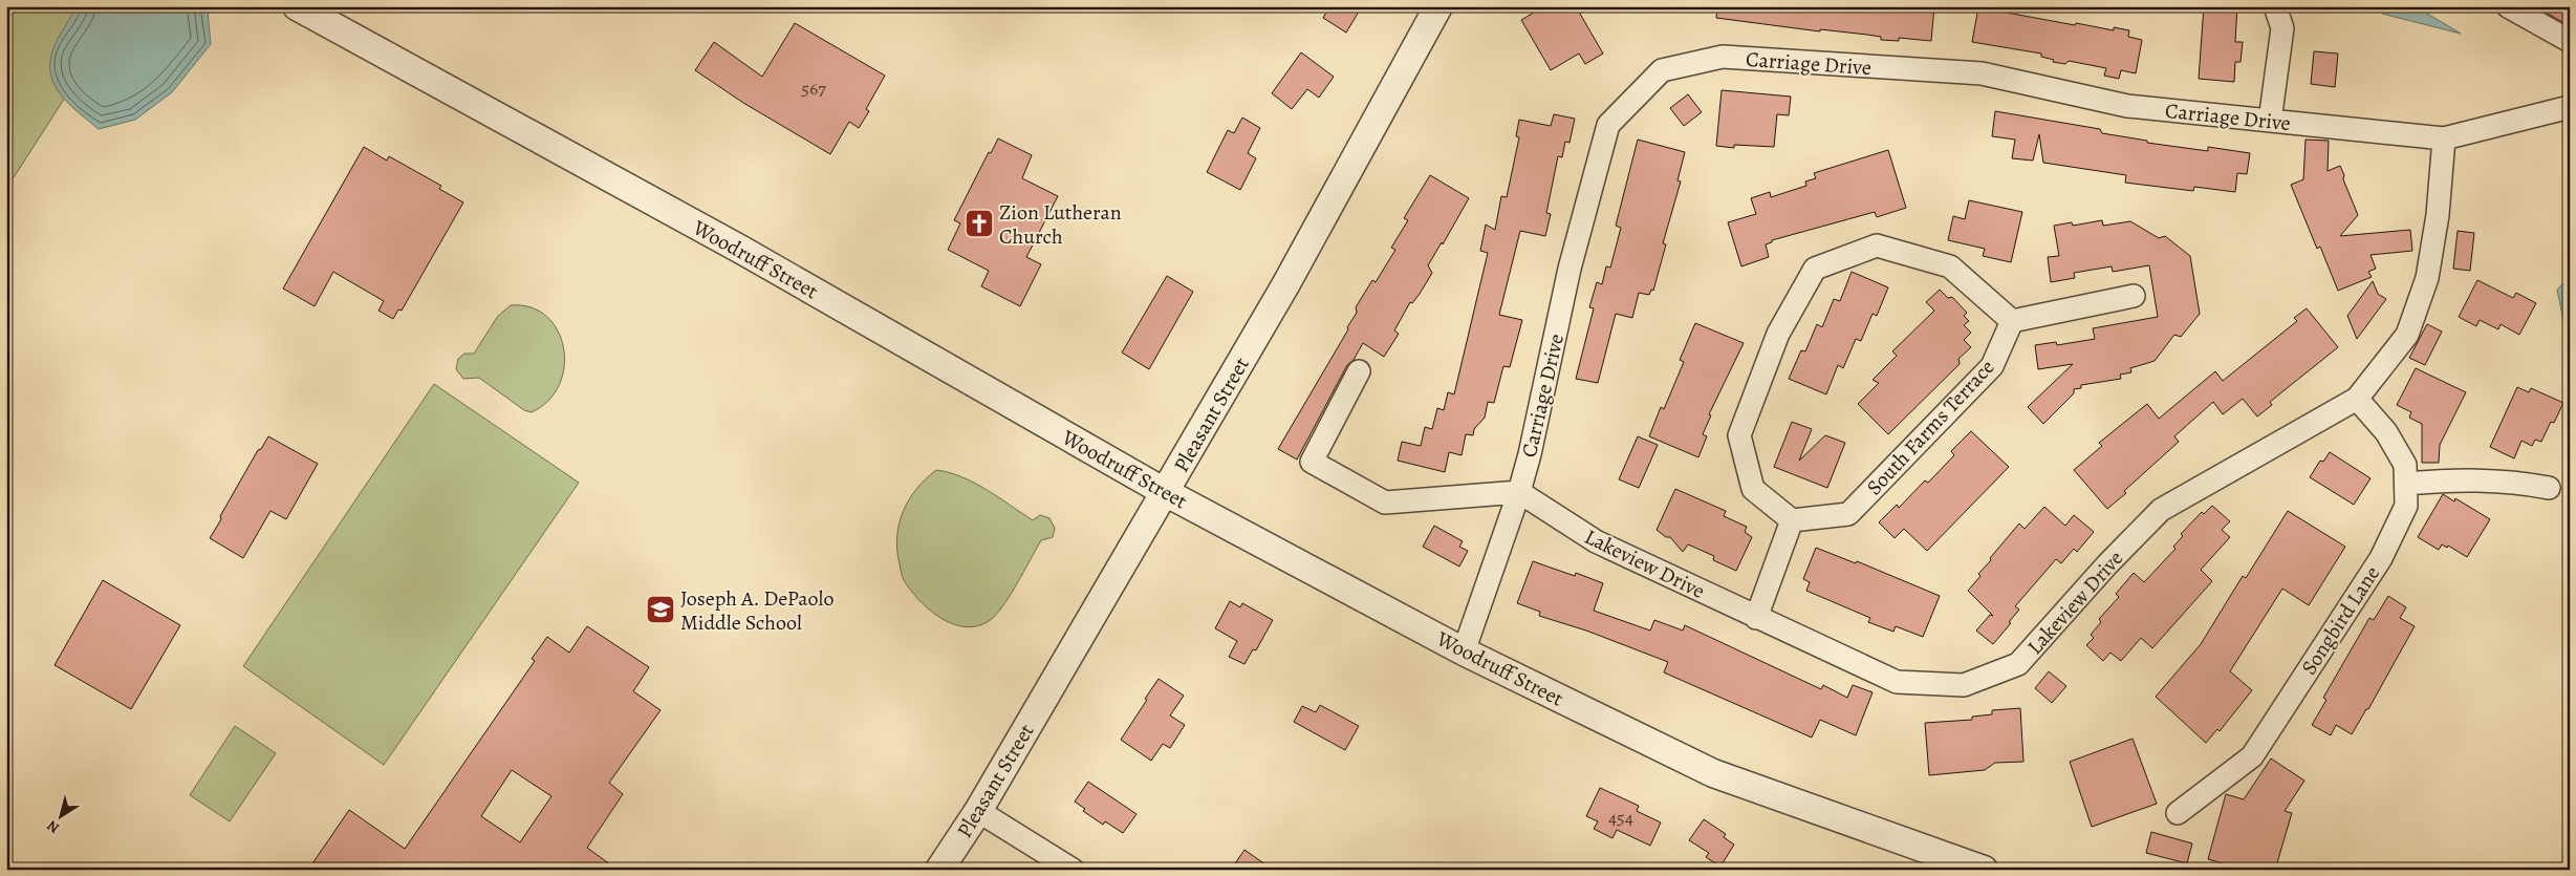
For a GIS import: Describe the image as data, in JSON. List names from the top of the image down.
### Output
{
  "streets": {
    "street": [
      "Carriage Drive",
      "Woodruff Street",
      "Pleasant Street",
      "South Farms Terrace",
      "Lakeview Drive",
      "Songbird Lane"
    ]
  },
  "crossings": [
    ["Carriage Drive", "Woodruff Street"],
    ["Carriage Drive", "Lakeview Drive"],
    ["Woodruff Street", "Pleasant Street"],
    ["Lakeview Drive", "Songbird Lane"]
  ],
  "places": {
    "church": ["Zion Lutheran Church"],
    "school or university": ["Joseph A. DePaolo Middle School"]
  },
  "house_numbers": ["567", "454"],
  "north": "bottom left"
}
